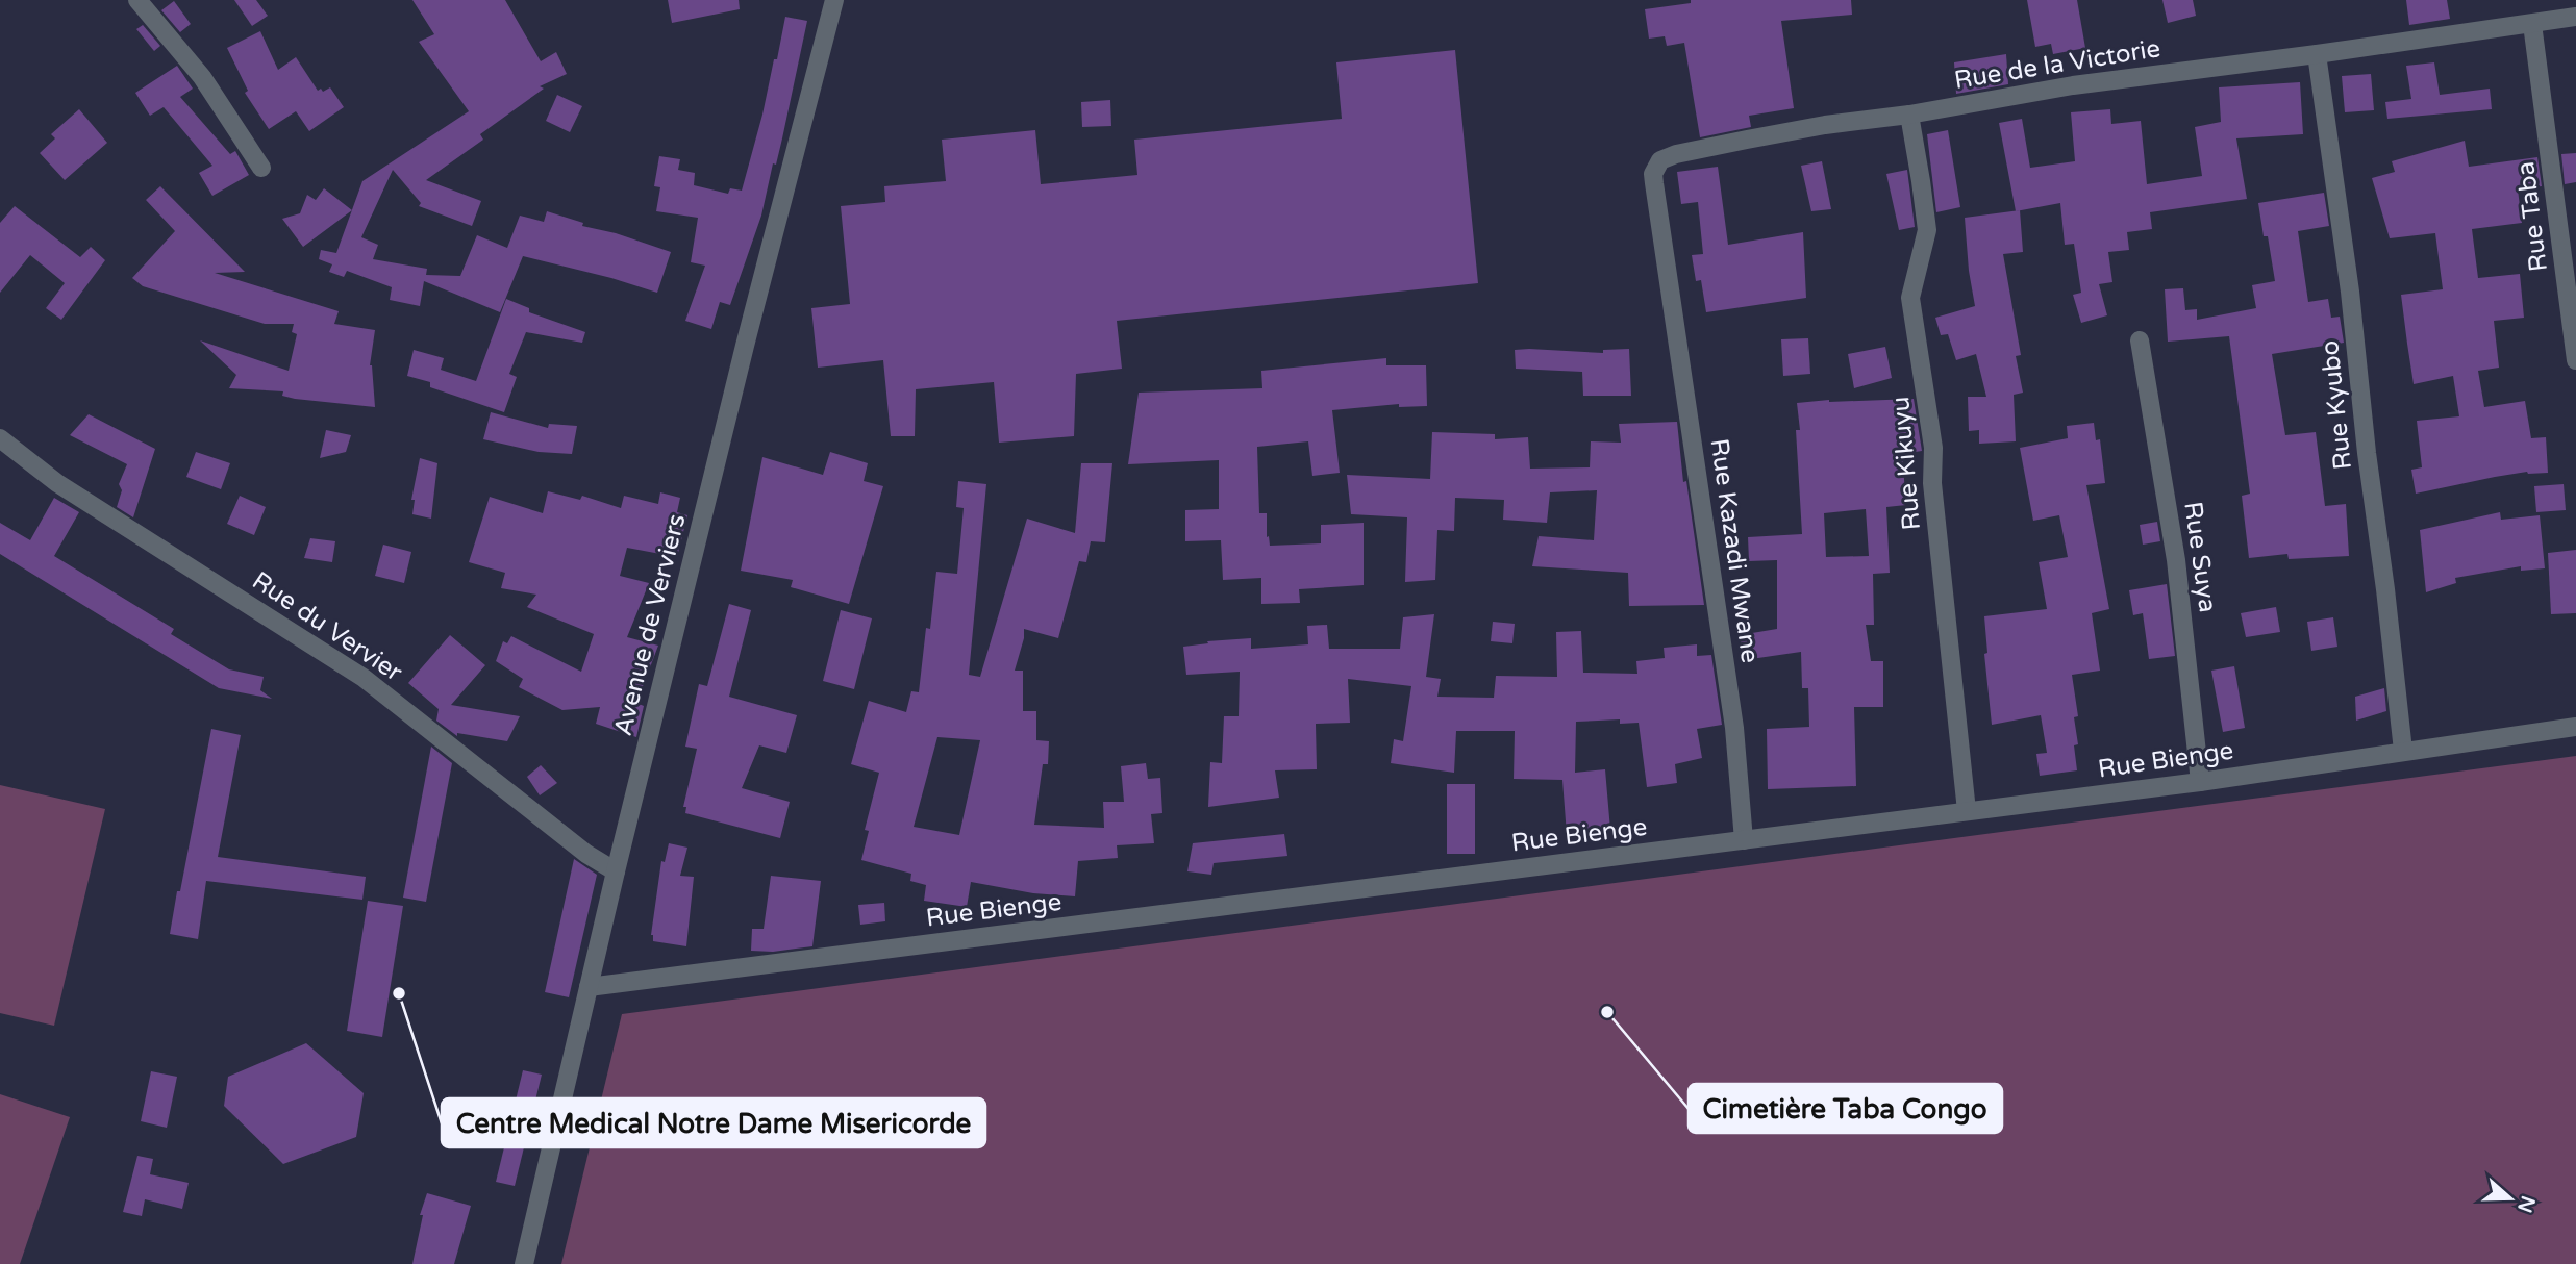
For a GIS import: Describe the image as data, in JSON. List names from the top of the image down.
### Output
{
  "streets": {
    "street": [
      "Rue de la Victorie",
      "Rue Taba",
      "Rue Kyubo",
      "Rue Kikuyu",
      "Rue Kazadi Mwane",
      "Rue Suya",
      "Avenue de Verviers",
      "Rue du Vervier",
      "Rue Bienge"
    ]
  },
  "crossings": [
    ["Rue de la Victorie", "Rue Taba"],
    ["Rue de la Victorie", "Rue Kyubo"],
    ["Rue de la Victorie", "Rue Kikuyu"],
    ["Rue de la Victorie", "Rue Kazadi Mwane"],
    ["Rue Kyubo", "Rue Bienge"],
    ["Rue Kikuyu", "Rue Bienge"],
    ["Rue Kazadi Mwane", "Rue Bienge"],
    ["Rue Suya", "Rue Bienge"],
    ["Avenue de Verviers", "Rue du Vervier"],
    ["Avenue de Verviers", "Rue Bienge"]
  ],
  "places": ["Centre Medical Notre Dame Misericorde", "Cimetière Taba Congo"],
  "north": "right"
}
